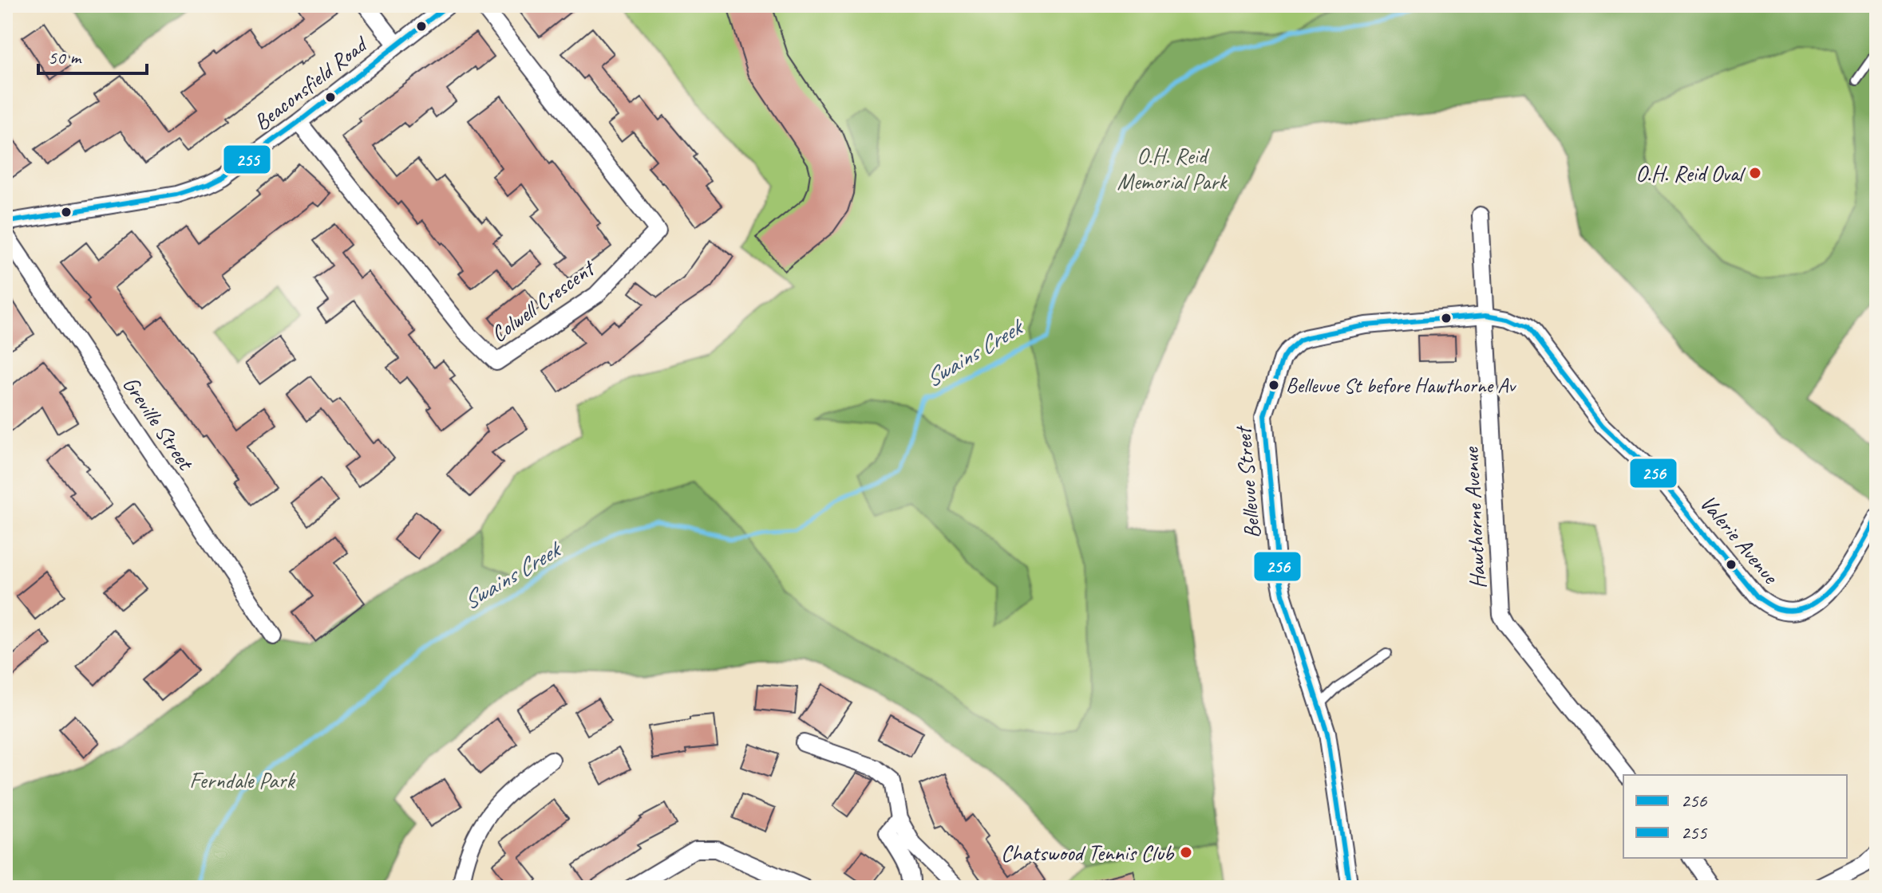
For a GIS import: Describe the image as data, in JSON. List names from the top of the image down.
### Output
{
  "streets": {
    "street": [
      "Beaconsfield Road",
      "Colwell Crescent",
      "Greville Street",
      "Bellevue Street",
      "Hawthorne Avenue",
      "Valerie Avenue"
    ]
  },
  "crossings": [
    ["Beaconsfield Road", "Colwell Crescent"],
    ["Bellevue Street", "Hawthorne Avenue"],
    ["Bellevue Street", "Valerie Avenue"],
    ["Hawthorne Avenue", "Valerie Avenue"]
  ],
  "water": ["Swains Creek"],
  "parks": ["O.H. Reid Memorial Park", "Ferndale Park"],
  "places": ["O.H. Reid Oval", "Bellevue St before Hawthorne Av", "Chatswood Tennis Club"],
  "lines": ["transit line 255", "transit line 256"],
  "legend": ["256", "255"],
  "scale_bar": "50 m"
}
